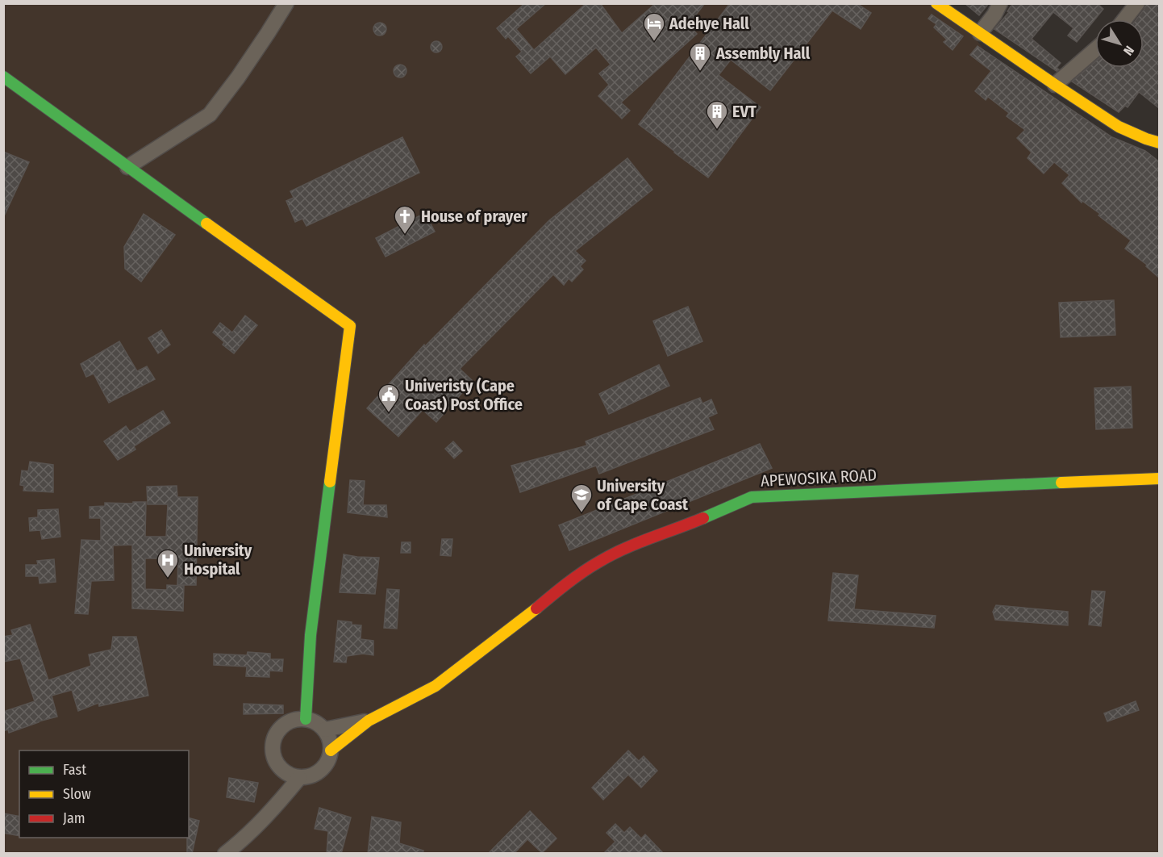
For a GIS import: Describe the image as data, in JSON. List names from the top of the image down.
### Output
{
  "streets": {
    "street": ["APEWOSIKA ROAD"]
  },
  "places": {
    "hotel": ["Adehye Hall"],
    "building": ["Assembly Hall", "EVT"],
    "church": ["House of prayer"],
    "public building": ["Univeristy (Cape Coast) Post Office"],
    "school or university": ["University of Cape Coast"],
    "hospital": ["University Hospital"]
  },
  "legend": ["Fast", "Slow", "Jam"],
  "north": "bottom right"
}
